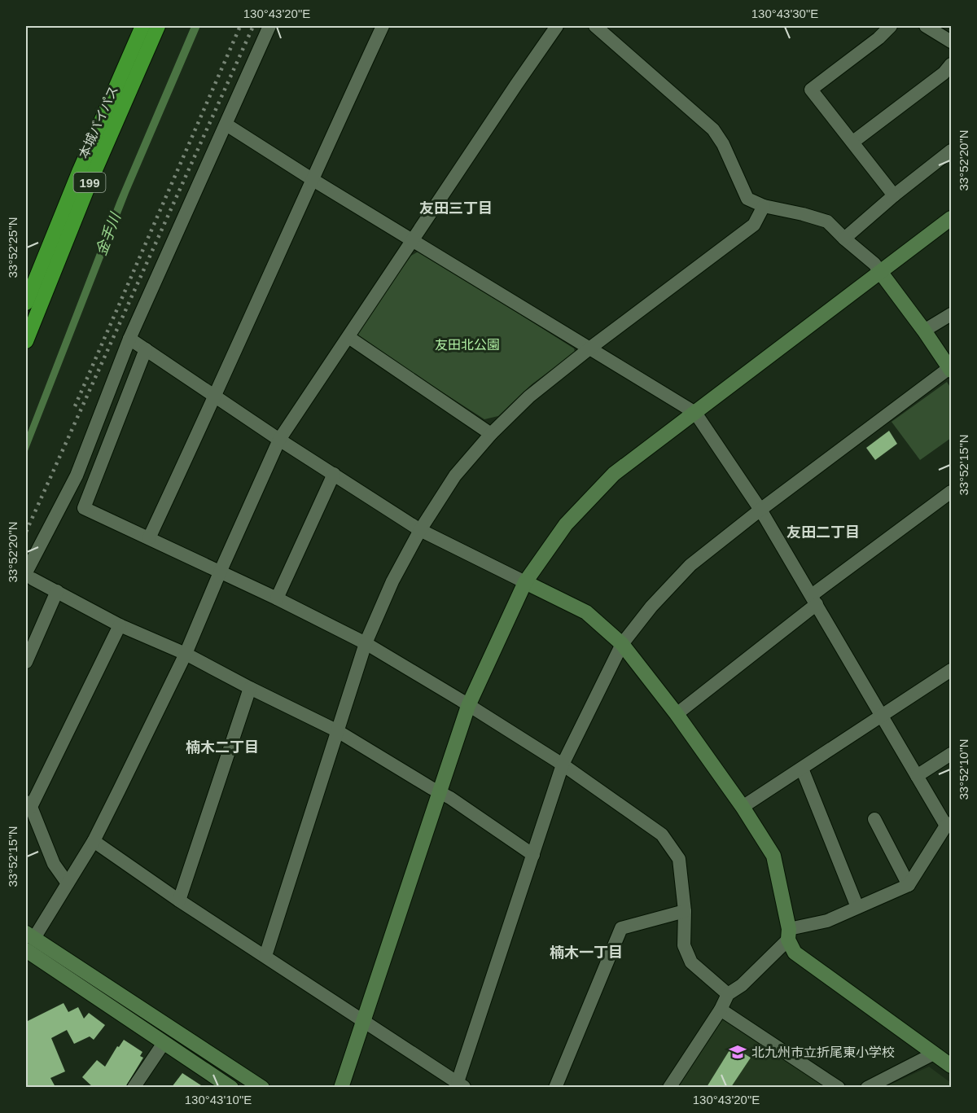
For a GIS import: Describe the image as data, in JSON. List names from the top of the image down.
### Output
{
  "streets": {
    "highway": ["本城バイパス", "199"]
  },
  "districts": [
    "友田三丁目",
    "友田二丁目",
    "楠木二丁目",
    "楠木一丁目"
  ],
  "water": ["金手川"],
  "parks": ["友田北公園"],
  "places": {
    "school or university": ["北九州市立折尾東小学校"]
  },
  "coordinates": [
    "130°43'20\"E",
    "130°43'30\"E",
    "33°52'20\"N",
    "33°52'25\"N",
    "33°52'15\"N",
    "33°52'10\"N",
    "130°43'10\"E"
  ]
}
